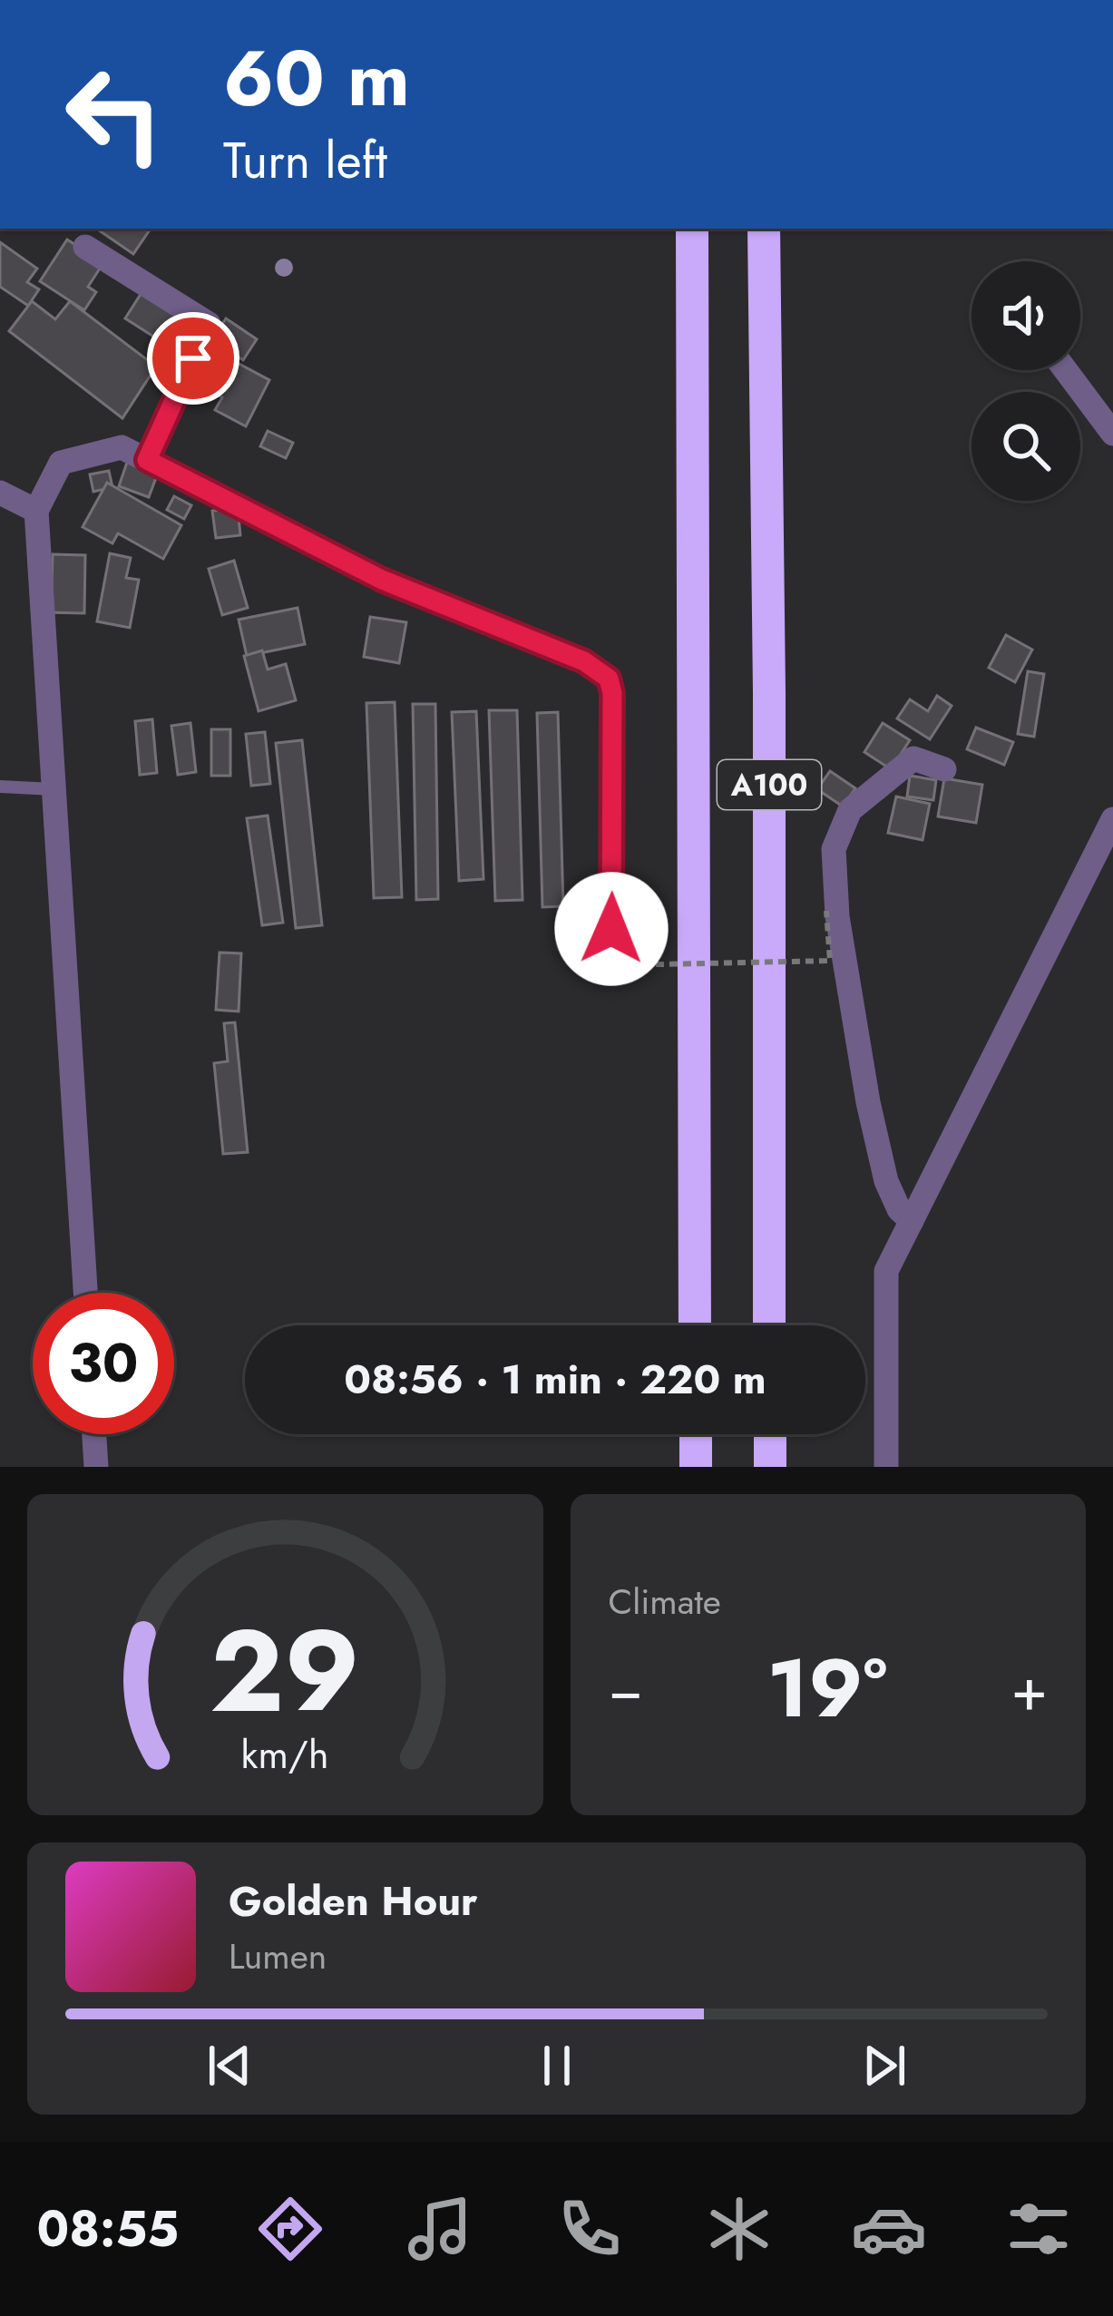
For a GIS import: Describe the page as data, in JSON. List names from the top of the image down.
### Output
{
  "streets": {
    "highway": ["A100"]
  },
  "page": {
    "turn": ["60 m", "Turn left"],
    "limit": "30",
    "trip": "08:56 · 1 min · 220 m",
    "tile": "Climate",
    "heat": ["−", "19°", "+"],
    "song": ["Golden Hour", "Lumen"],
    "tabs": "08:55",
    "gauge": ["29", "km/h"]
  }
}
